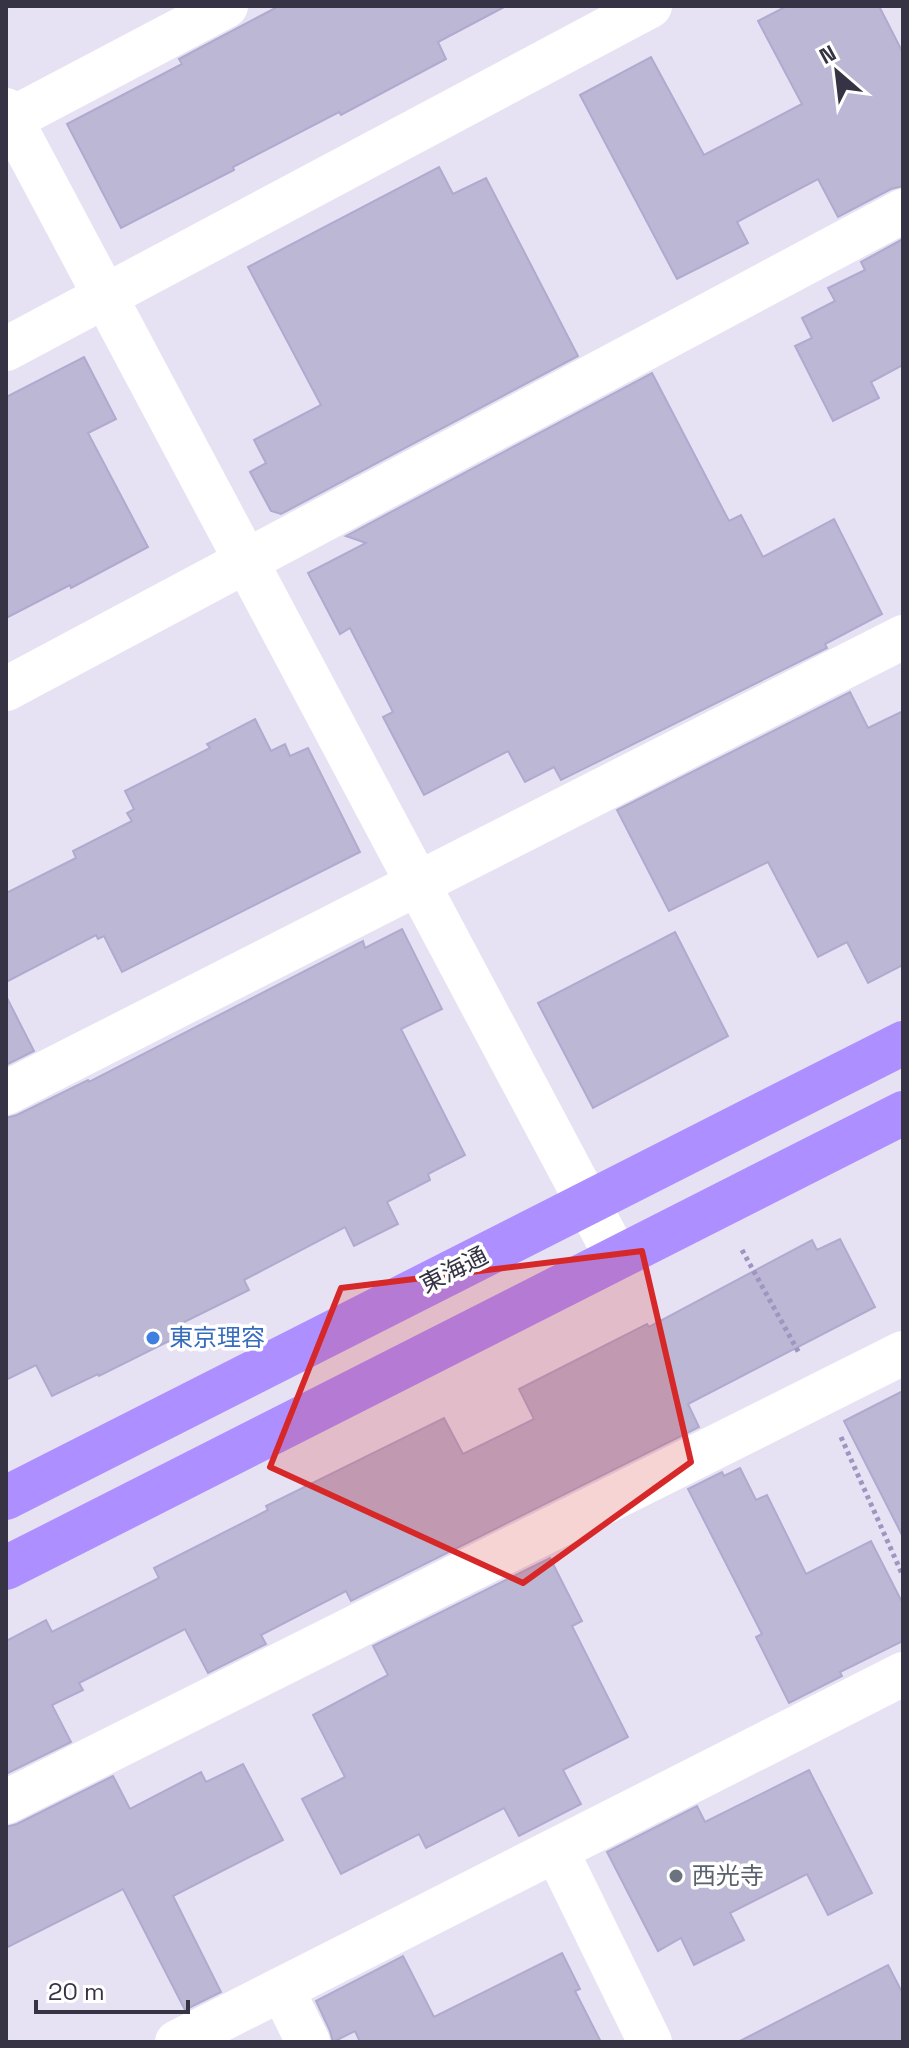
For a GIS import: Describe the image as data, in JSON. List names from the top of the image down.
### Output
{
  "streets": {
    "main road": ["東海通"]
  },
  "places": ["東京理容", "西光寺"],
  "scale_bar": "20 m",
  "north": "top left"
}
